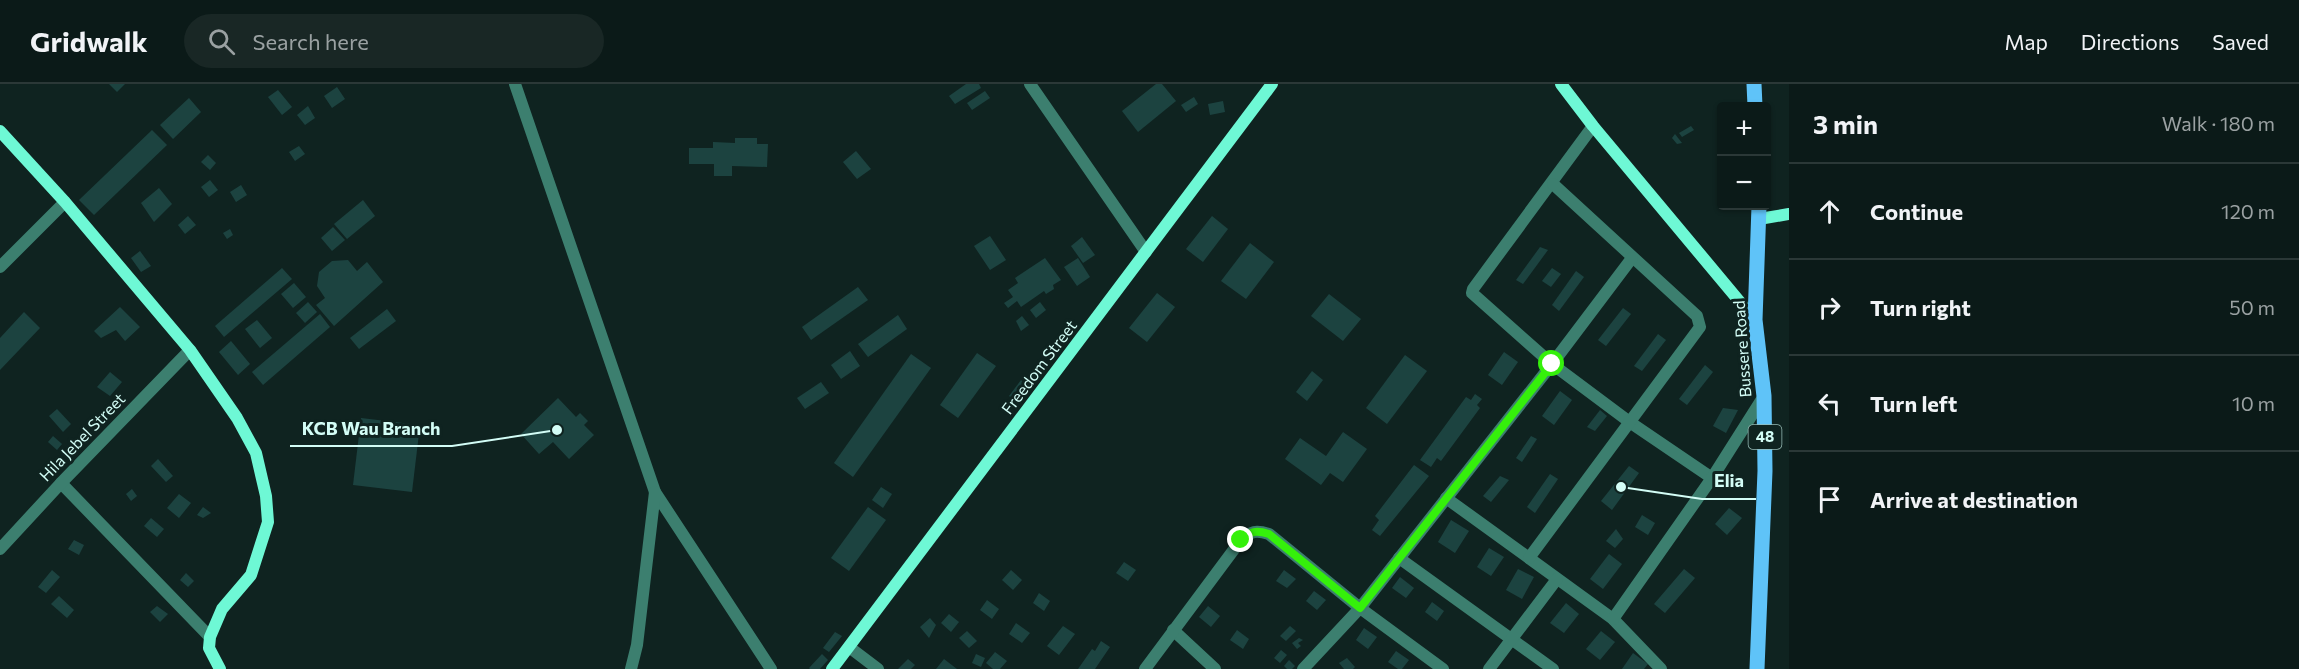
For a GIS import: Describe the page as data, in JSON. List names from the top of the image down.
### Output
{
  "streets": {
    "main road": ["Bussere Road", "48"],
    "street": ["Freedom Street", "Hila Jebel Street"]
  },
  "places": ["KCB Wau Branch", "Elia"],
  "page": {
    "header": "Gridwalk",
    "search": "Search here",
    "nav": ["Map", "Directions", "Saved"],
    "heading": ["3 min", "Walk · 180 m"],
    "map_buttons": ["+", "−"],
    "list": [
      ["Continue", "120 m"],
      ["Turn right", "50 m"],
      ["Turn left", "10 m"],
      "Arrive at destination"
    ]
  }
}
